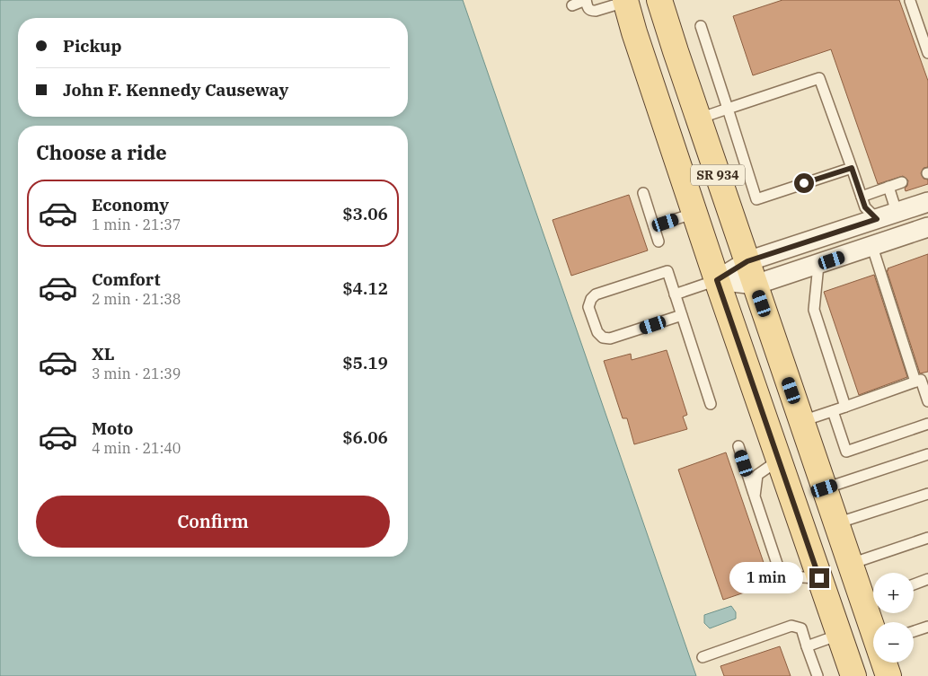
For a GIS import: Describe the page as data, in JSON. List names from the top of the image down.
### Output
{
  "streets": {
    "main road": ["SR 934"]
  },
  "page": {
    "banner": ["Pickup", "John F. Kennedy Causeway"],
    "heading": "Choose a ride",
    "list": [
      {
        "name": "Economy",
        "note": "1 min · 21:37",
        "value": "$3.06"
      },
      {
        "name": "Comfort",
        "note": "2 min · 21:38",
        "value": "$4.12"
      },
      {
        "name": "XL",
        "note": "3 min · 21:39",
        "value": "$5.19"
      },
      {
        "name": "Moto",
        "note": "4 min · 21:40",
        "value": "$6.06"
      }
    ],
    "buttons": "Confirm",
    "bubble": "1 min",
    "map_buttons": ["+", "−"]
  }
}
